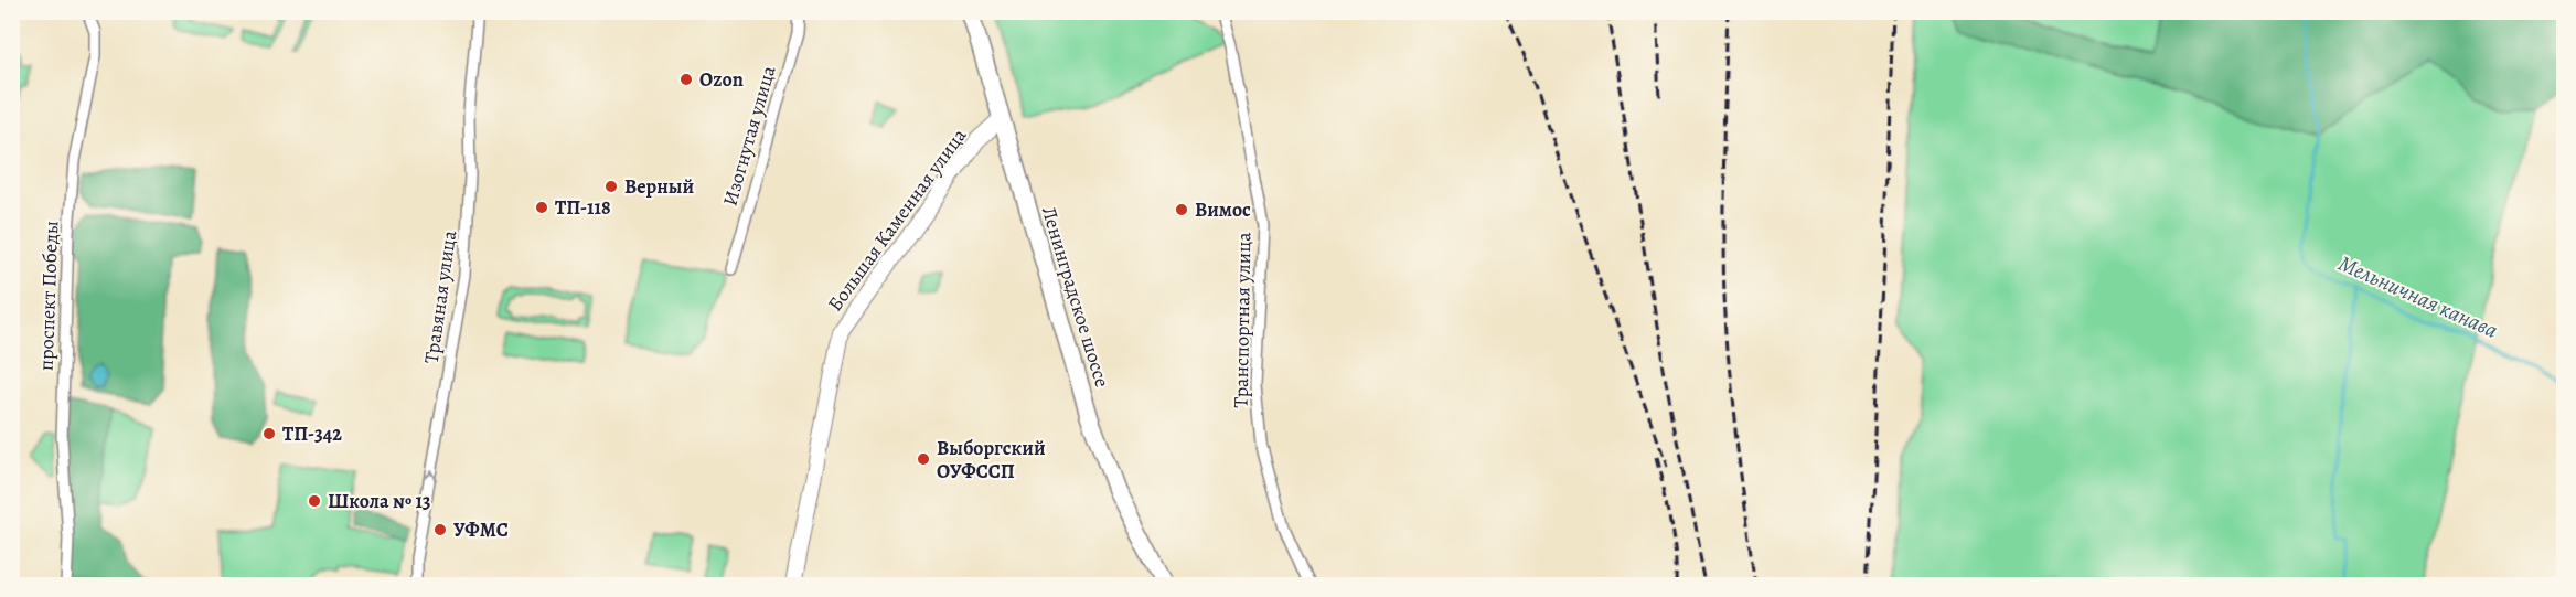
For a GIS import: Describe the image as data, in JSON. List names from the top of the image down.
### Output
{
  "streets": {
    "main road": ["Ленинградское шоссе"],
    "street": [
      "Изогнутая улица",
      "Большая Каменная улица",
      "проспект Победы",
      "Травяная улица",
      "Транспортная улица"
    ]
  },
  "crossings": [
    ["Большая Каменная улица", "Ленинградское шоссе"]
  ],
  "one_way": ["Травяная улица"],
  "water": ["Мельничная канава"],
  "places": [
    "Ozon",
    "Верный",
    "ТП-118",
    "Вимос",
    "ТП-342",
    "Выборгский ОУФССП",
    "Школа № 13",
    "УФМС"
  ]
}
